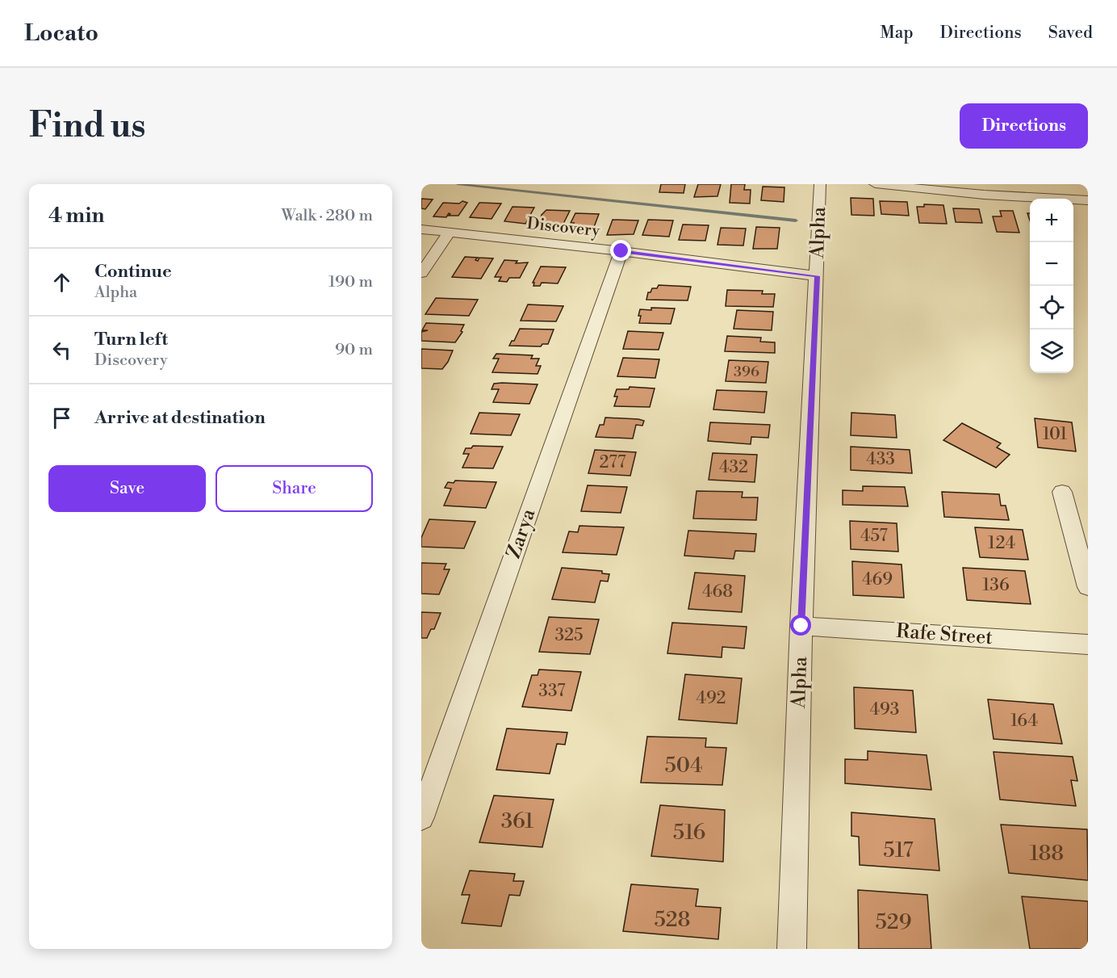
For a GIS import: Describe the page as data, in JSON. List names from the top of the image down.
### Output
{
  "streets": {
    "street": [
      "Discovery",
      "Alpha",
      "Zarya",
      "Rafe Street"
    ]
  },
  "crossings": [
    ["Discovery", "Alpha"],
    ["Discovery", "Zarya"],
    ["Alpha", "Rafe Street"]
  ],
  "house_numbers": [
    "396",
    "101",
    "433",
    "277",
    "432",
    "457",
    "124",
    "469",
    "136",
    "468",
    "325",
    "337",
    "492",
    "493",
    "164",
    "504",
    "361",
    "516",
    "517",
    "188",
    "528",
    "529"
  ],
  "page": {
    "header": "Locato",
    "nav": ["Map", "Directions", "Saved"],
    "buttons": [
      "Directions",
      ["Save", "Share"]
    ],
    "title": "Find us",
    "heading": ["4 min", "Walk · 280 m"],
    "map_buttons": ["+", "−"],
    "list": [
      ["Continue", "Alpha", "190 m"],
      ["Turn left", "Discovery", "90 m"],
      "Arrive at destination"
    ]
  }
}
